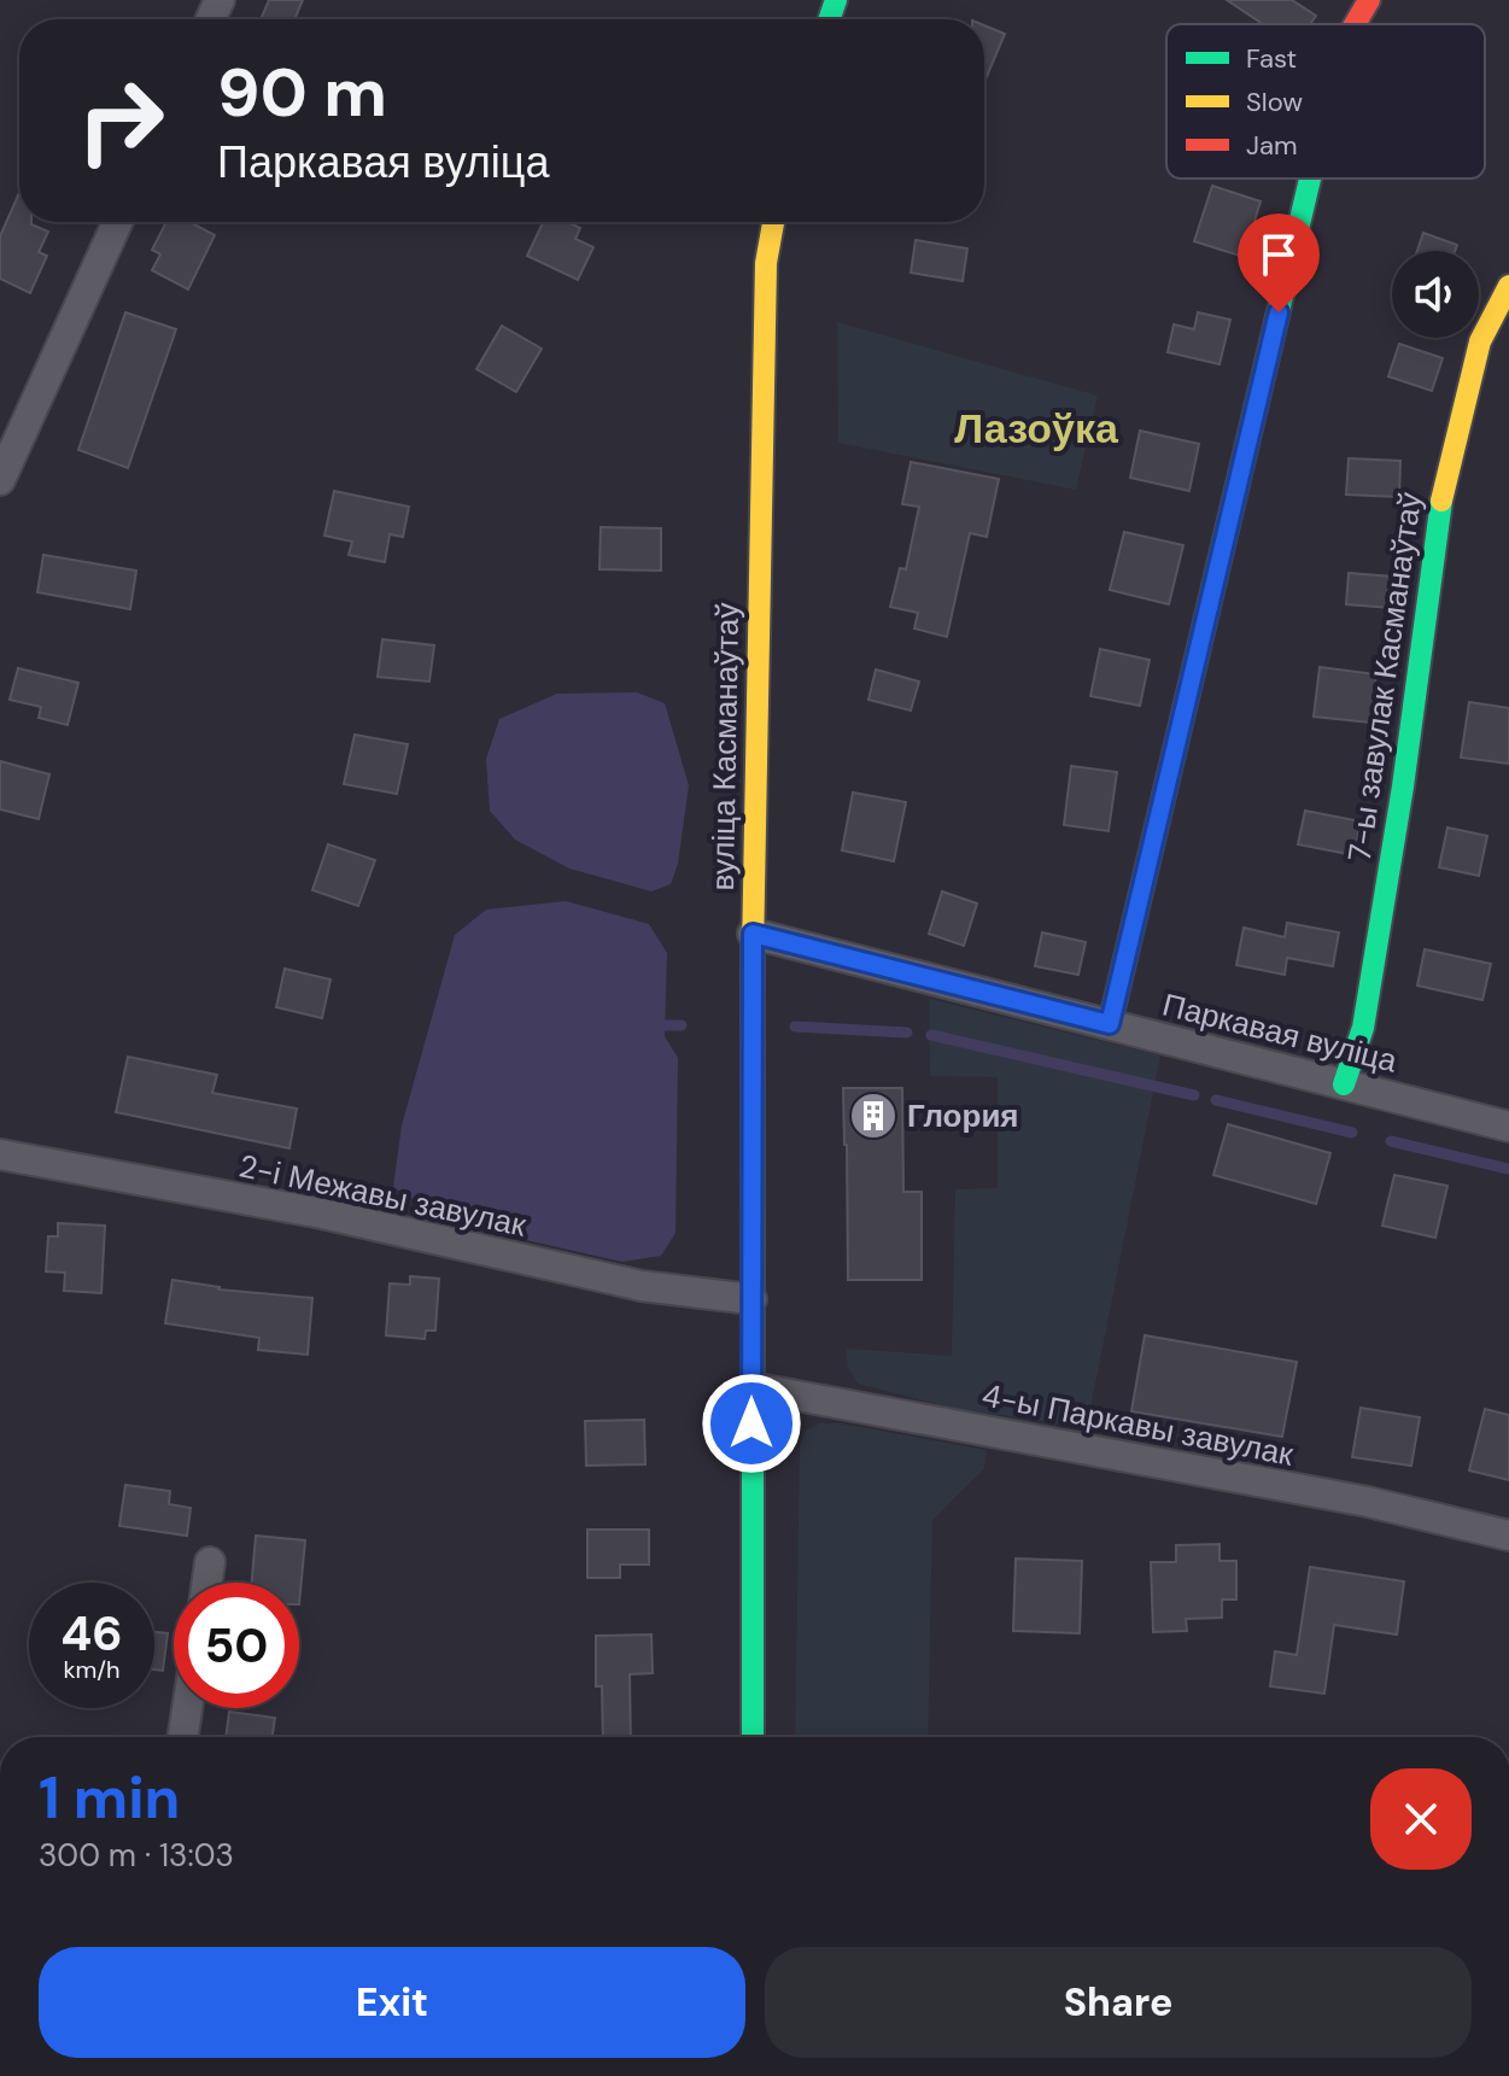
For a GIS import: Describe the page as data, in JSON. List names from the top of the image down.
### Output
{
  "streets": {
    "street": [
      "7-ы завулак Касманаўтаў",
      "вуліца Касманаўтаў",
      "Паркавая вуліца",
      "2-і Межавы завулак",
      "4-ы Паркавы завулак"
    ]
  },
  "crossings": [
    ["7-ы завулак Касманаўтаў", "Паркавая вуліца"],
    ["вуліца Касманаўтаў", "Паркавая вуліца"],
    ["вуліца Касманаўтаў", "2-і Межавы завулак"],
    ["вуліца Касманаўтаў", "4-ы Паркавы завулак"]
  ],
  "districts": ["Лазоўка"],
  "places": {
    "building": ["Глория"]
  },
  "legend": ["Fast", "Slow", "Jam"],
  "page": {
    "turn": ["90 m", "Паркавая вуліца"],
    "speed": "46 km/h",
    "limit": "50",
    "heading": ["1 min", "300 m · 13:03"],
    "buttons": ["Exit", "Share"]
  }
}
